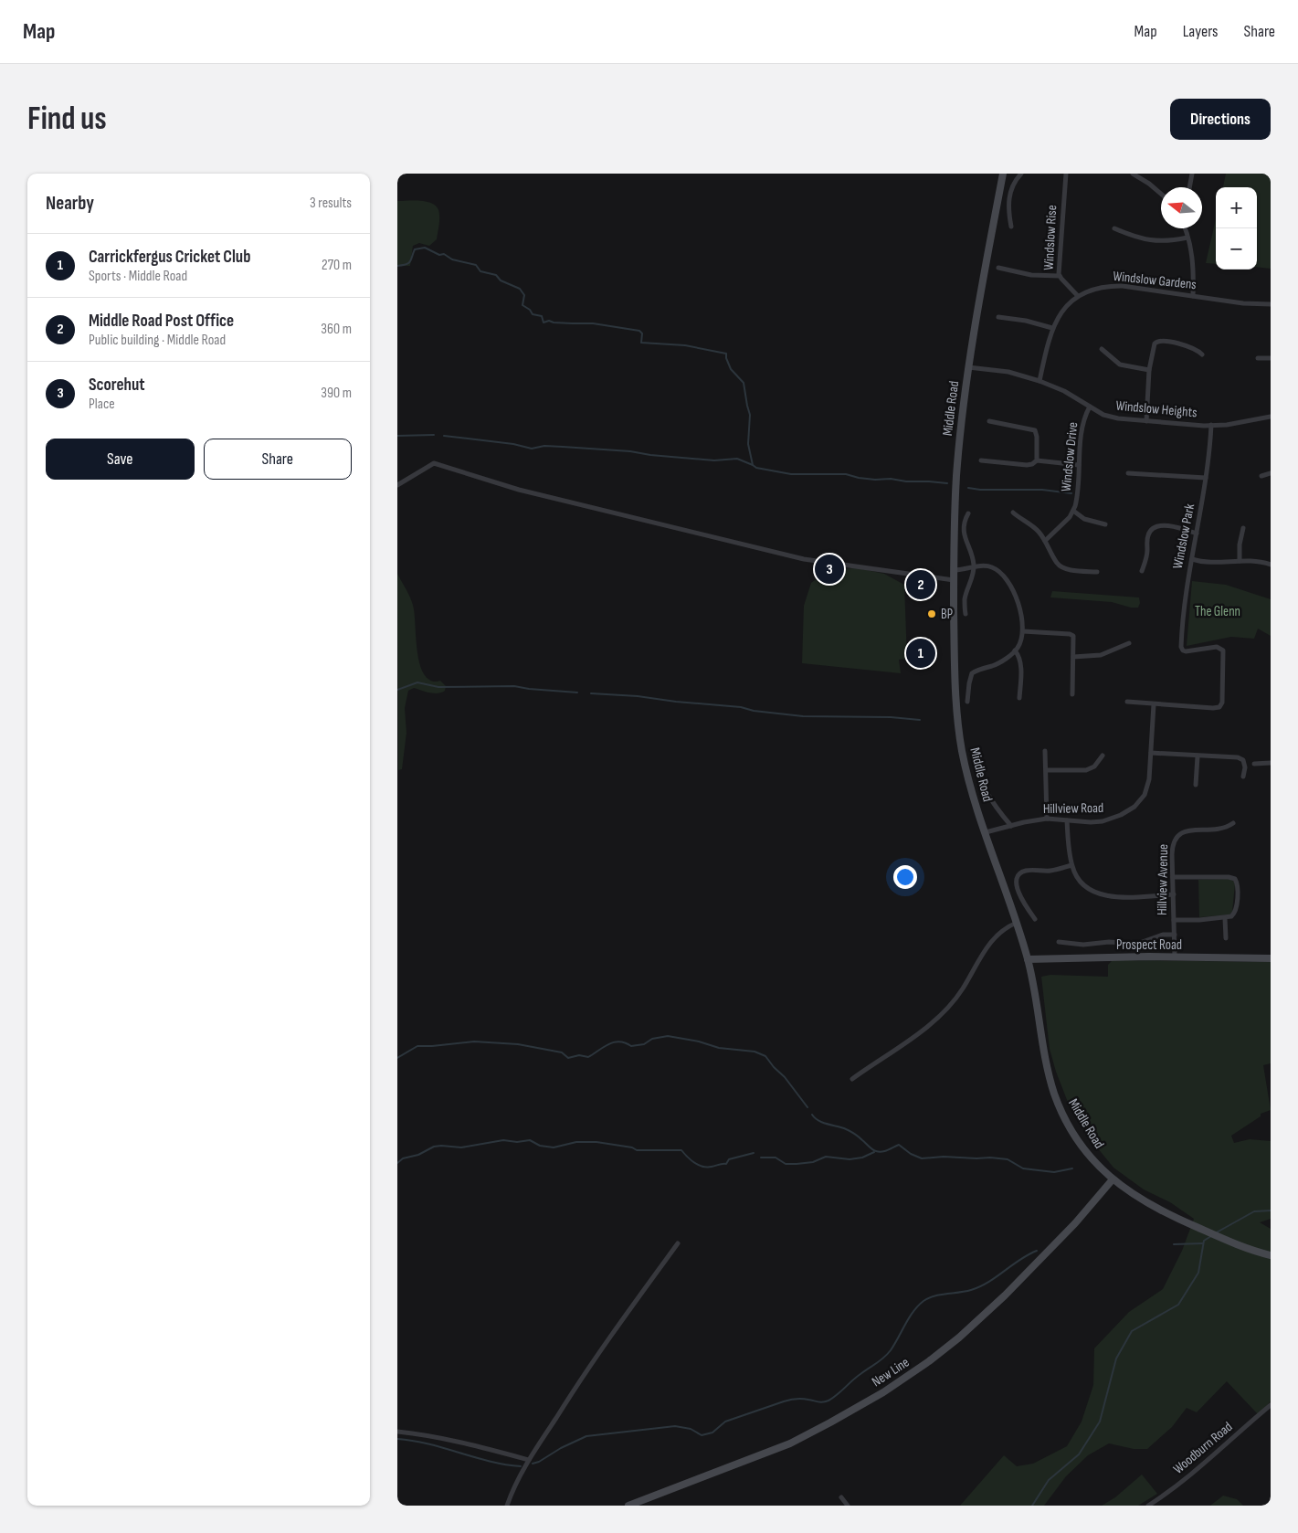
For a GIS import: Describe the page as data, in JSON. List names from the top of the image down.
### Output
{
  "streets": {
    "main road": ["Middle Road", "Prospect Road", "New Line"],
    "street": [
      "Windslow Rise",
      "Windslow Gardens",
      "Windslow Heights",
      "Windslow Drive",
      "Windslow Park",
      "Hillview Road",
      "Hillview Avenue",
      "Woodburn Road"
    ]
  },
  "crossings": [
    ["Windslow Rise", "Windslow Gardens"],
    ["Windslow Gardens", "Windslow Heights"],
    ["Middle Road", "Windslow Heights"],
    ["Middle Road", "Hillview Road"],
    ["Middle Road", "Prospect Road"],
    ["Middle Road", "New Line"],
    ["Windslow Heights", "Windslow Drive"],
    ["Windslow Heights", "Windslow Park"],
    ["Windslow Park", "Hillview Road"],
    ["Hillview Avenue", "Prospect Road"]
  ],
  "parks": ["The Glenn"],
  "places": ["BP"],
  "north": "left",
  "page": {
    "header": "Map",
    "nav": ["Map", "Layers", "Share"],
    "buttons": [
      "Directions",
      ["Save", "Share"]
    ],
    "title": "Find us",
    "heading": ["Nearby", "3 results"],
    "map_buttons": ["+", "−"],
    "list": [
      {
        "mark": "1",
        "name": "Carrickfergus Cricket Club",
        "note": "Sports · Middle Road",
        "value": "270 m"
      },
      {
        "mark": "2",
        "name": "Middle Road Post Office",
        "note": "Public building · Middle Road",
        "value": "360 m"
      },
      {
        "mark": "3",
        "name": "Scorehut",
        "note": "Place",
        "value": "390 m"
      }
    ],
    "pins": ["3", "2", "1"]
  }
}
